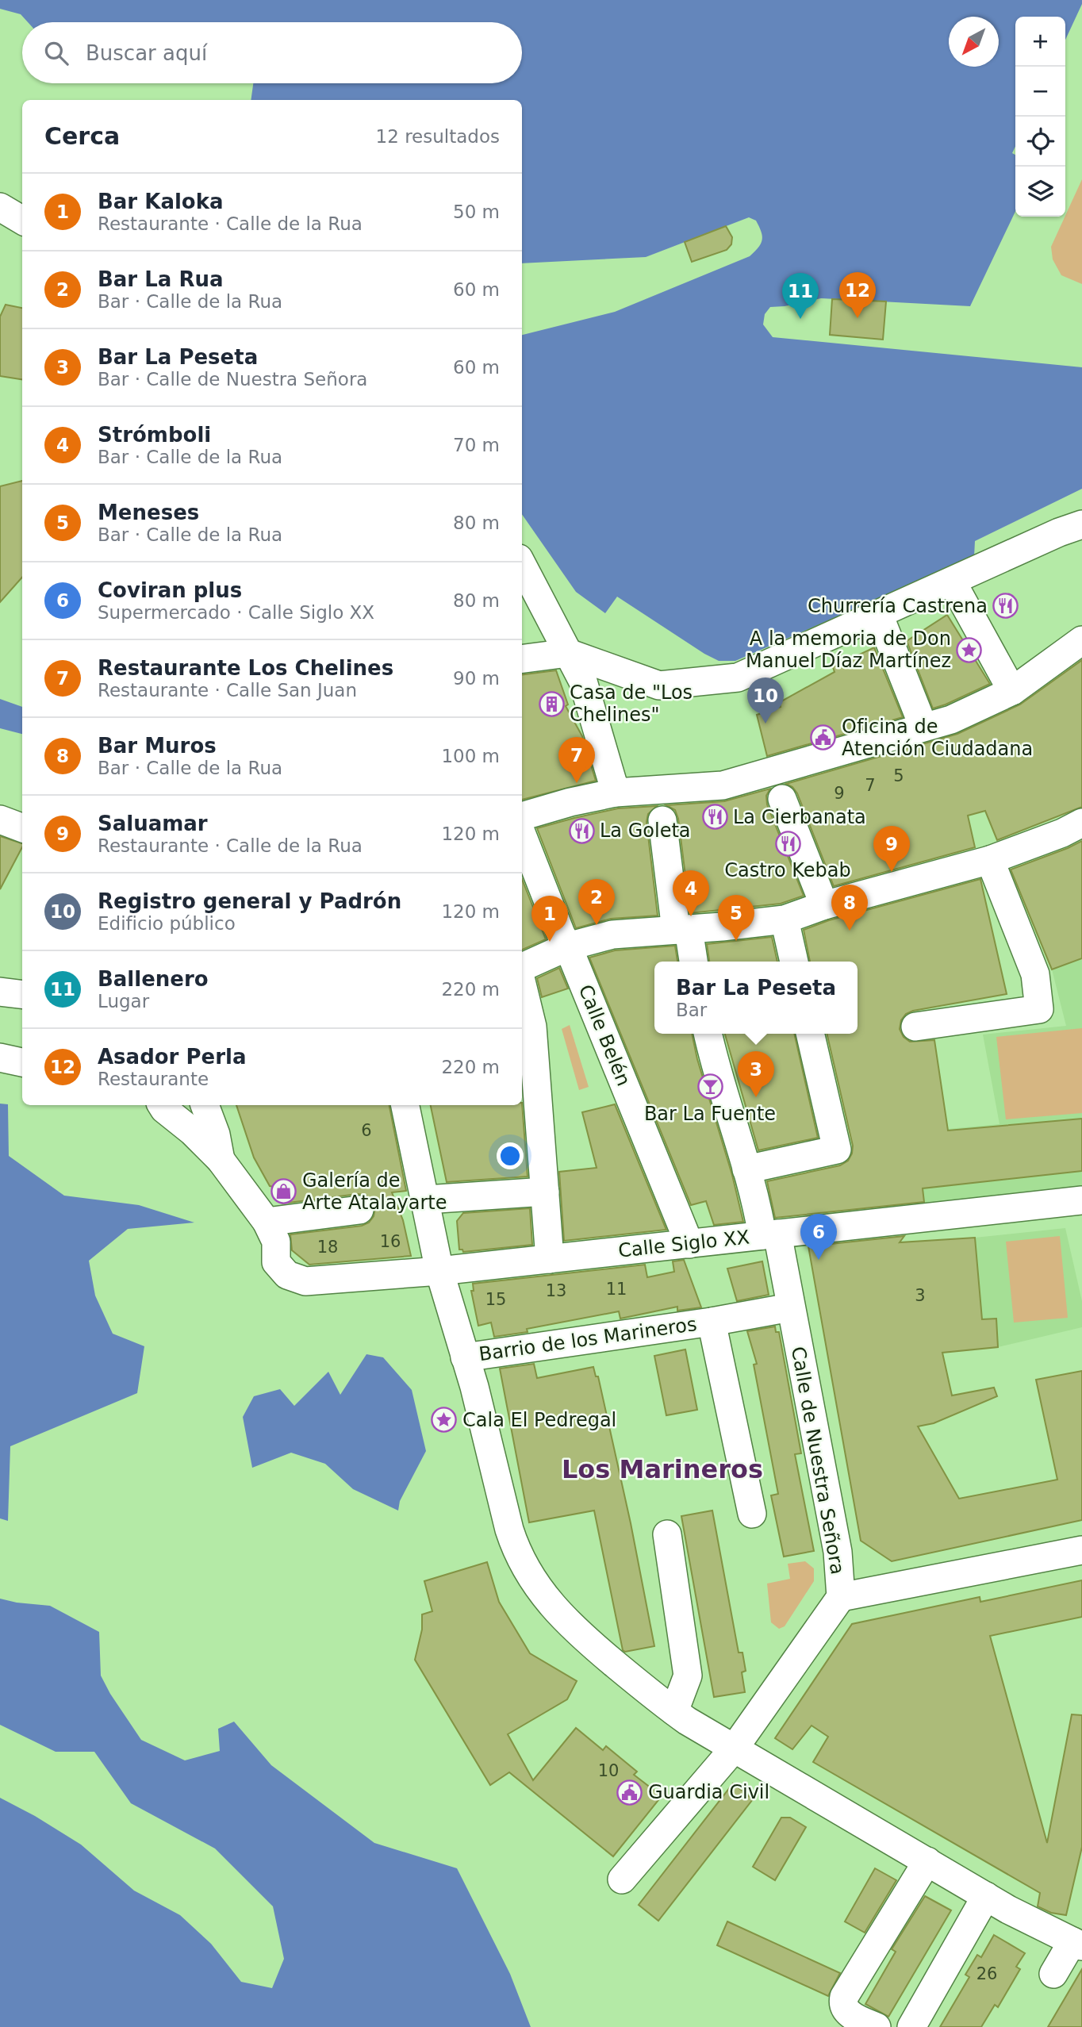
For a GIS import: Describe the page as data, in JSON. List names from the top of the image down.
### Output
{
  "streets": {
    "street": [
      "Calle Belén",
      "Calle Siglo XX",
      "Barrio de los Marineros",
      "Calle de Nuestra Señora"
    ]
  },
  "crossings": [
    ["Calle Belén", "Calle Siglo XX"],
    ["Calle Siglo XX", "Calle de Nuestra Señora"],
    ["Barrio de los Marineros", "Calle de Nuestra Señora"]
  ],
  "districts": ["Los Marineros"],
  "places": {
    "restaurant": [
      "Churrería Castrena",
      "La Cierbanata",
      "La Goleta",
      "Castro Kebab"
    ],
    "place": ["A la memoria de Don Manuel Díaz Martínez", "Cala El Pedregal"],
    "building": ["Casa de \"Los Chelines\""],
    "public building": ["Oficina de Atención Ciudadana", "Guardia Civil"],
    "bar": ["Bar La Fuente"],
    "shop": ["Galería de Arte Atalayarte"]
  },
  "house_numbers": [
    "5",
    "7",
    "9",
    "6",
    "16",
    "18",
    "11",
    "13",
    "3",
    "15",
    "10",
    "26"
  ],
  "north": "bottom left",
  "page": {
    "map_buttons": ["+", "−"],
    "search": "Buscar aquí",
    "heading": ["Cerca", "12 resultados"],
    "list": [
      {
        "mark": "1",
        "name": "Bar Kaloka",
        "note": "Restaurante · Calle de la Rua",
        "value": "50 m"
      },
      {
        "mark": "2",
        "name": "Bar La Rua",
        "note": "Bar · Calle de la Rua",
        "value": "60 m"
      },
      {
        "mark": "3",
        "name": "Bar La Peseta",
        "note": "Bar · Calle de Nuestra Señora",
        "value": "60 m"
      },
      {
        "mark": "4",
        "name": "Strómboli",
        "note": "Bar · Calle de la Rua",
        "value": "70 m"
      },
      {
        "mark": "5",
        "name": "Meneses",
        "note": "Bar · Calle de la Rua",
        "value": "80 m"
      },
      {
        "mark": "6",
        "name": "Coviran plus",
        "note": "Supermercado · Calle Siglo XX",
        "value": "80 m"
      },
      {
        "mark": "7",
        "name": "Restaurante Los Chelines",
        "note": "Restaurante · Calle San Juan",
        "value": "90 m"
      },
      {
        "mark": "8",
        "name": "Bar Muros",
        "note": "Bar · Calle de la Rua",
        "value": "100 m"
      },
      {
        "mark": "9",
        "name": "Saluamar",
        "note": "Restaurante · Calle de la Rua",
        "value": "120 m"
      },
      {
        "mark": "10",
        "name": "Registro general y Padrón",
        "note": "Edificio público",
        "value": "120 m"
      },
      {
        "mark": "11",
        "name": "Ballenero",
        "note": "Lugar",
        "value": "220 m"
      },
      {
        "mark": "12",
        "name": "Asador Perla",
        "note": "Restaurante",
        "value": "220 m"
      }
    ],
    "pins": [
      "12",
      "11",
      "10",
      "7",
      "9",
      "4",
      "2",
      "8",
      "5",
      "1",
      "3",
      "6"
    ],
    "popup": ["Bar La Peseta", "Bar"]
  }
}
